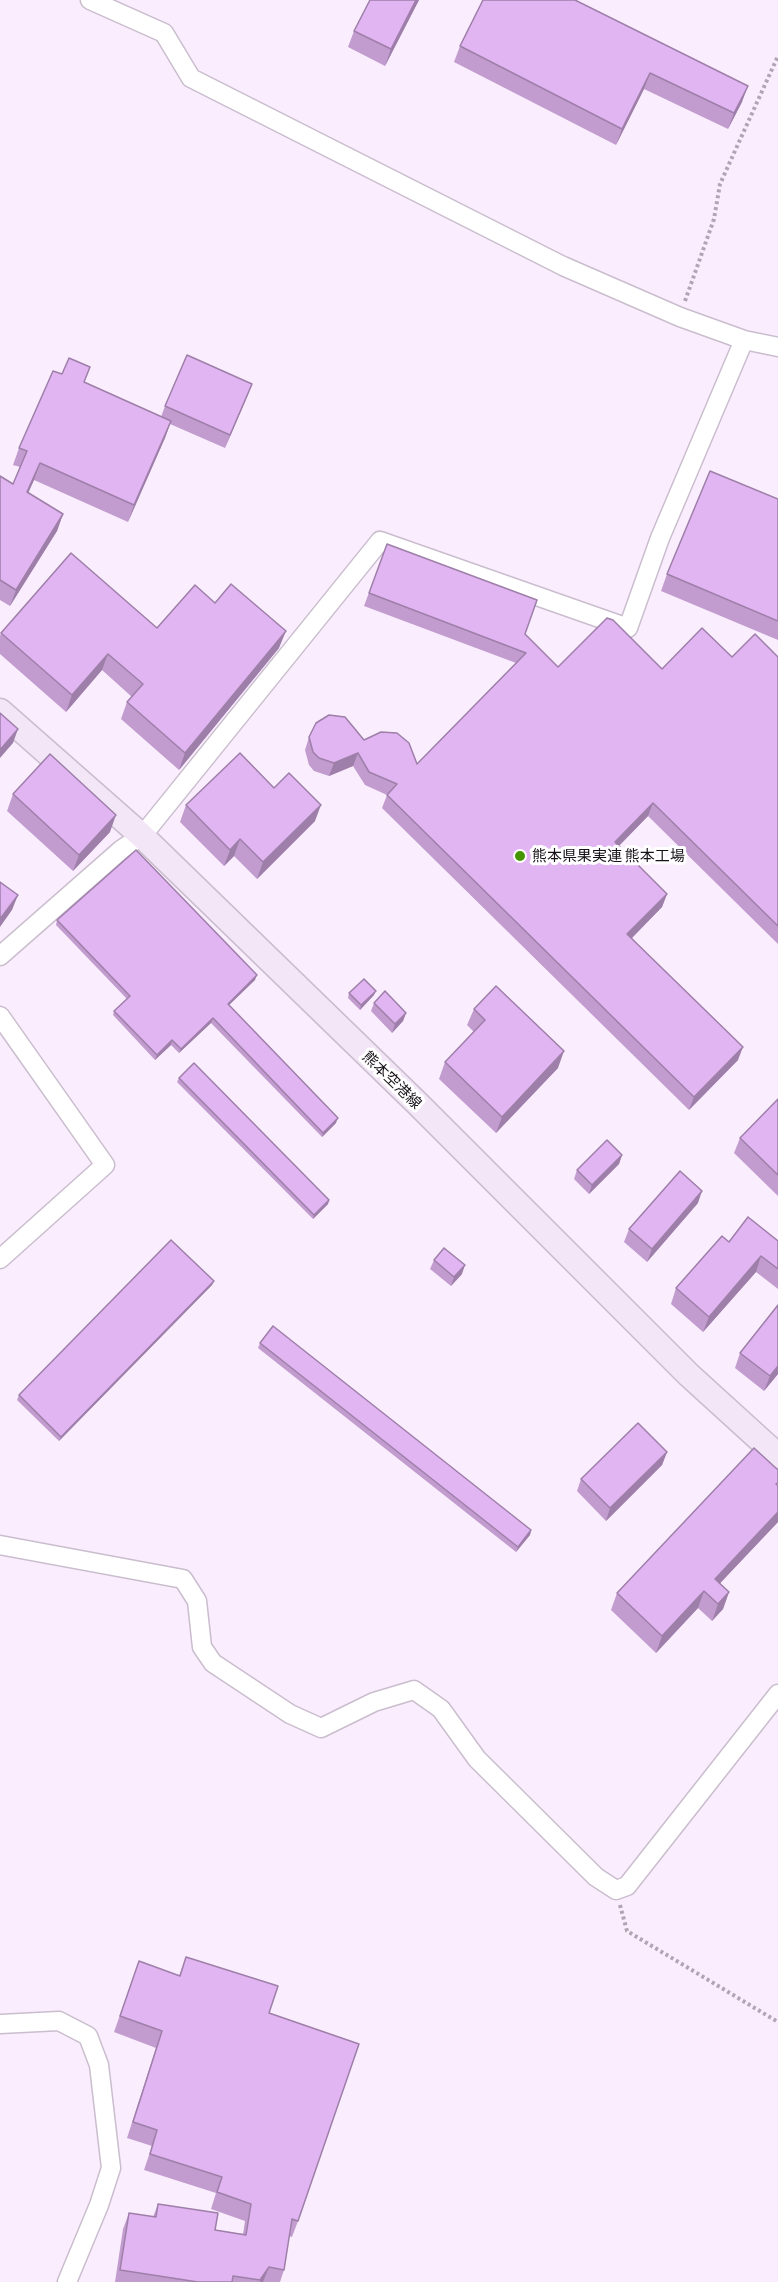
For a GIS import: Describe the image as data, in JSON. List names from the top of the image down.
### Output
{
  "streets": {
    "main road": ["熊本空港線"]
  },
  "places": ["熊本県果実連 熊本工場"]
}
